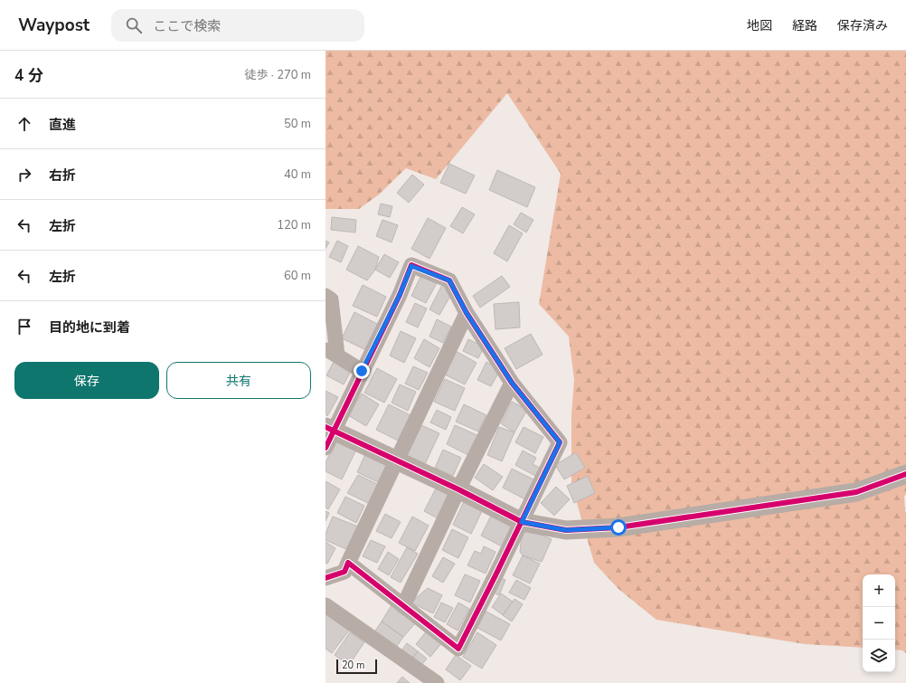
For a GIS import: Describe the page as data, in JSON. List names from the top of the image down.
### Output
{
  "scale_bar": "20 m",
  "page": {
    "header": "Waypost",
    "search": "ここで検索",
    "nav": ["地図", "経路", "保存済み"],
    "heading": ["4 分", "徒歩 · 270 m"],
    "list": [
      ["直進", "50 m"],
      ["右折", "40 m"],
      ["左折", "120 m"],
      ["左折", "60 m"],
      "目的地に到着"
    ],
    "buttons": ["保存", "共有"],
    "map_buttons": ["+", "−"],
    "scale": "20 m"
  }
}
